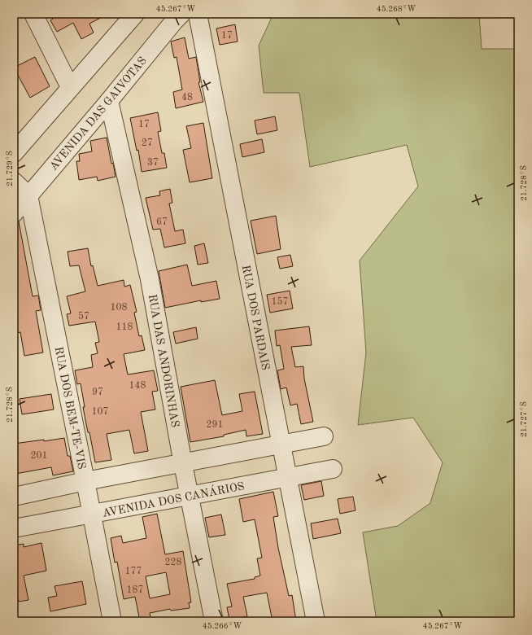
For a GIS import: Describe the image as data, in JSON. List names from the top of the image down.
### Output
{
  "streets": {
    "street": [
      "AVENIDA DAS GAIVOTAS",
      "RUA DOS PARDAIS",
      "RUA DAS ANDORINHAS",
      "RUA DOS BEM-TE-VIS",
      "AVENIDA DOS CANÁRIOS"
    ]
  },
  "crossings": [
    ["AVENIDA DAS GAIVOTAS", "RUA DAS ANDORINHAS"],
    ["AVENIDA DAS GAIVOTAS", "RUA DOS BEM-TE-VIS"],
    ["RUA DOS PARDAIS", "AVENIDA DOS CANÁRIOS"],
    ["RUA DAS ANDORINHAS", "AVENIDA DOS CANÁRIOS"],
    ["RUA DOS BEM-TE-VIS", "AVENIDA DOS CANÁRIOS"]
  ],
  "house_numbers": [
    "17",
    "48",
    "17",
    "27",
    "37",
    "67",
    "157",
    "108",
    "57",
    "118",
    "148",
    "97",
    "107",
    "291",
    "201",
    "228",
    "177",
    "187"
  ],
  "coordinates": [
    "45.267°W",
    "45.268°W",
    "21.729°S",
    "21.728°S",
    "21.727°S",
    "45.266°W"
  ]
}
